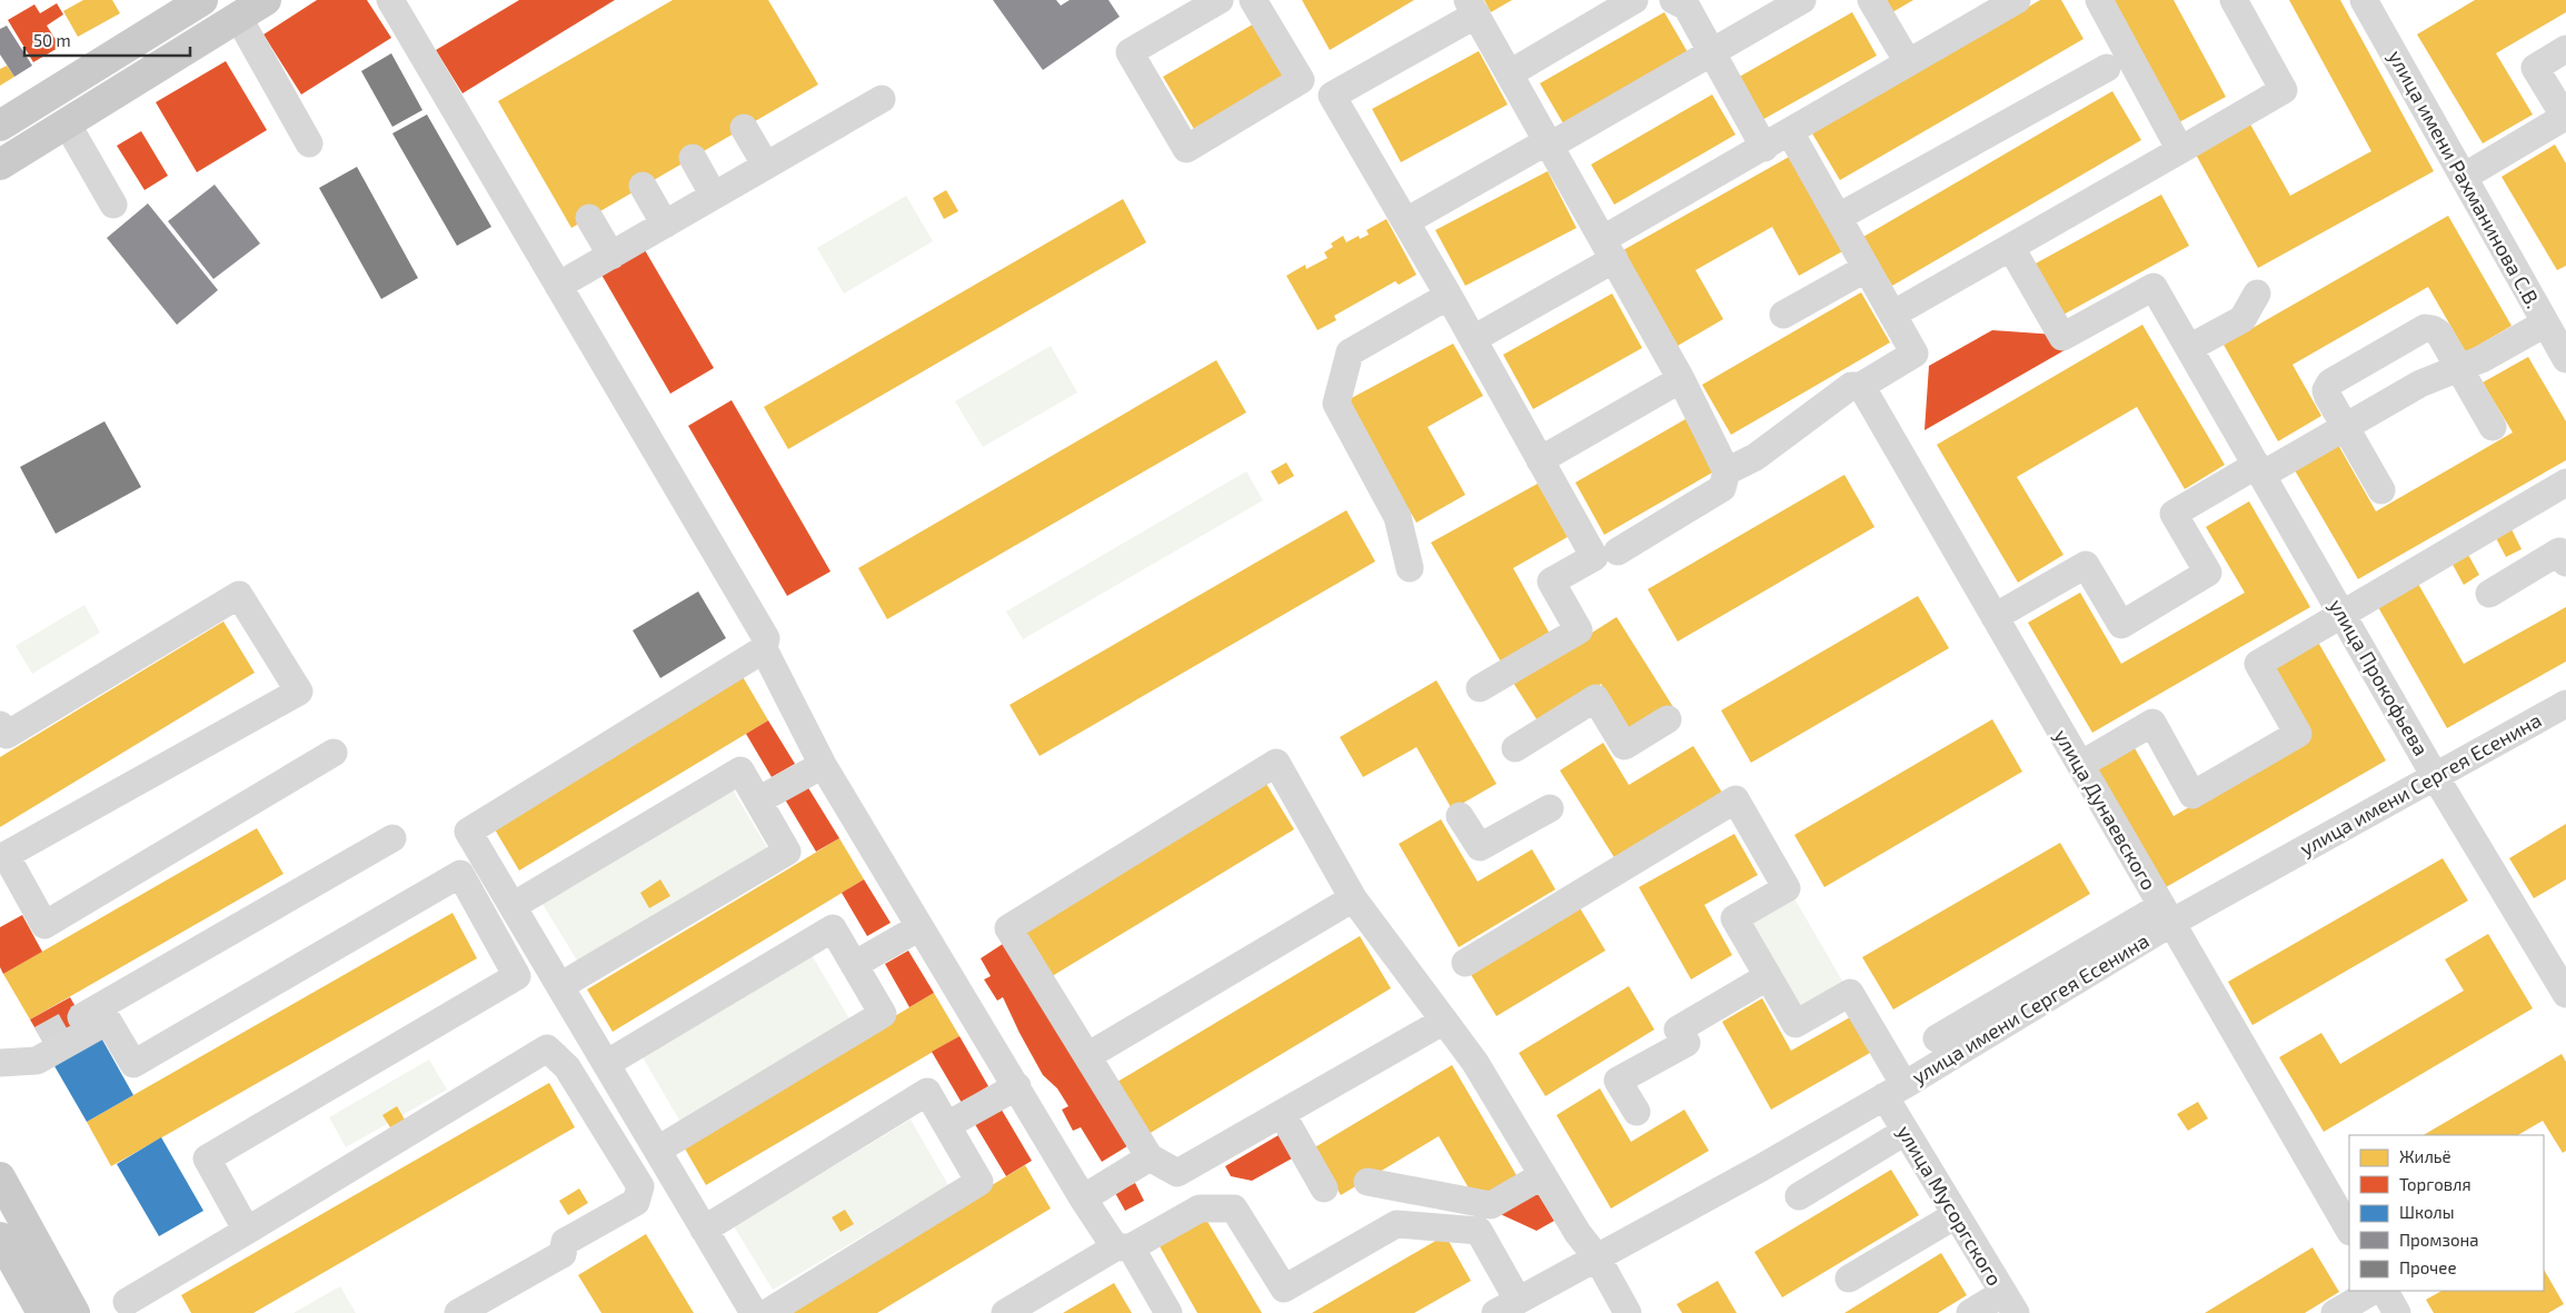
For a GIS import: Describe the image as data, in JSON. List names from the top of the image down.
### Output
{
  "streets": {
    "street": [
      "улица имени Рахманинова С.В.",
      "улица Прокофьева",
      "улица имени Сергея Есенина",
      "улица Дунаевского",
      "улица Мусоргского"
    ]
  },
  "crossings": [
    ["улица Прокофьева", "улица имени Сергея Есенина"],
    ["улица имени Сергея Есенина", "улица Дунаевского"],
    ["улица имени Сергея Есенина", "улица Мусоргского"]
  ],
  "legend": [
    "Жильё",
    "Торговля",
    "Школы",
    "Промзона",
    "Прочее"
  ],
  "scale_bar": "50 m"
}
